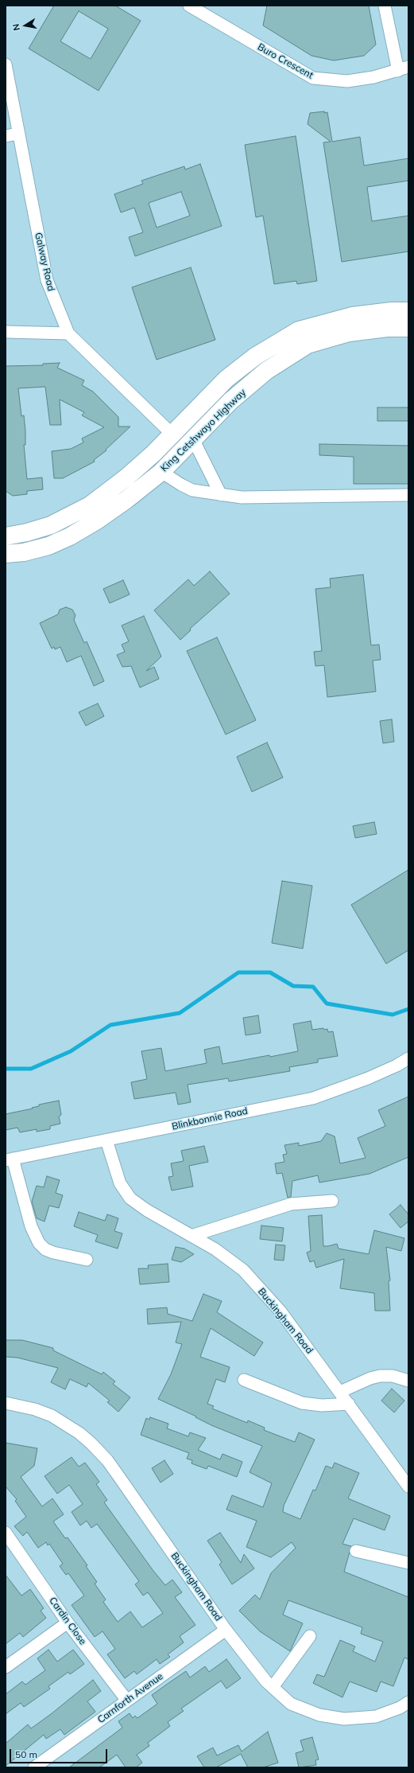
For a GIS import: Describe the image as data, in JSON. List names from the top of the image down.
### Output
{
  "streets": {
    "main road": ["King Cetshwayo Highway"],
    "street": [
      "Buro Crescent",
      "Galway Road",
      "Blinkbonnie Road",
      "Buckingham Road",
      "Cardin Close",
      "Carnforth Avenue"
    ]
  },
  "crossings": [
    ["Galway Road", "King Cetshwayo Highway"],
    ["Blinkbonnie Road", "Buckingham Road"],
    ["Buckingham Road", "Carnforth Avenue"],
    ["Cardin Close", "Carnforth Avenue"]
  ],
  "scale_bar": "50 m",
  "north": "left"
}
